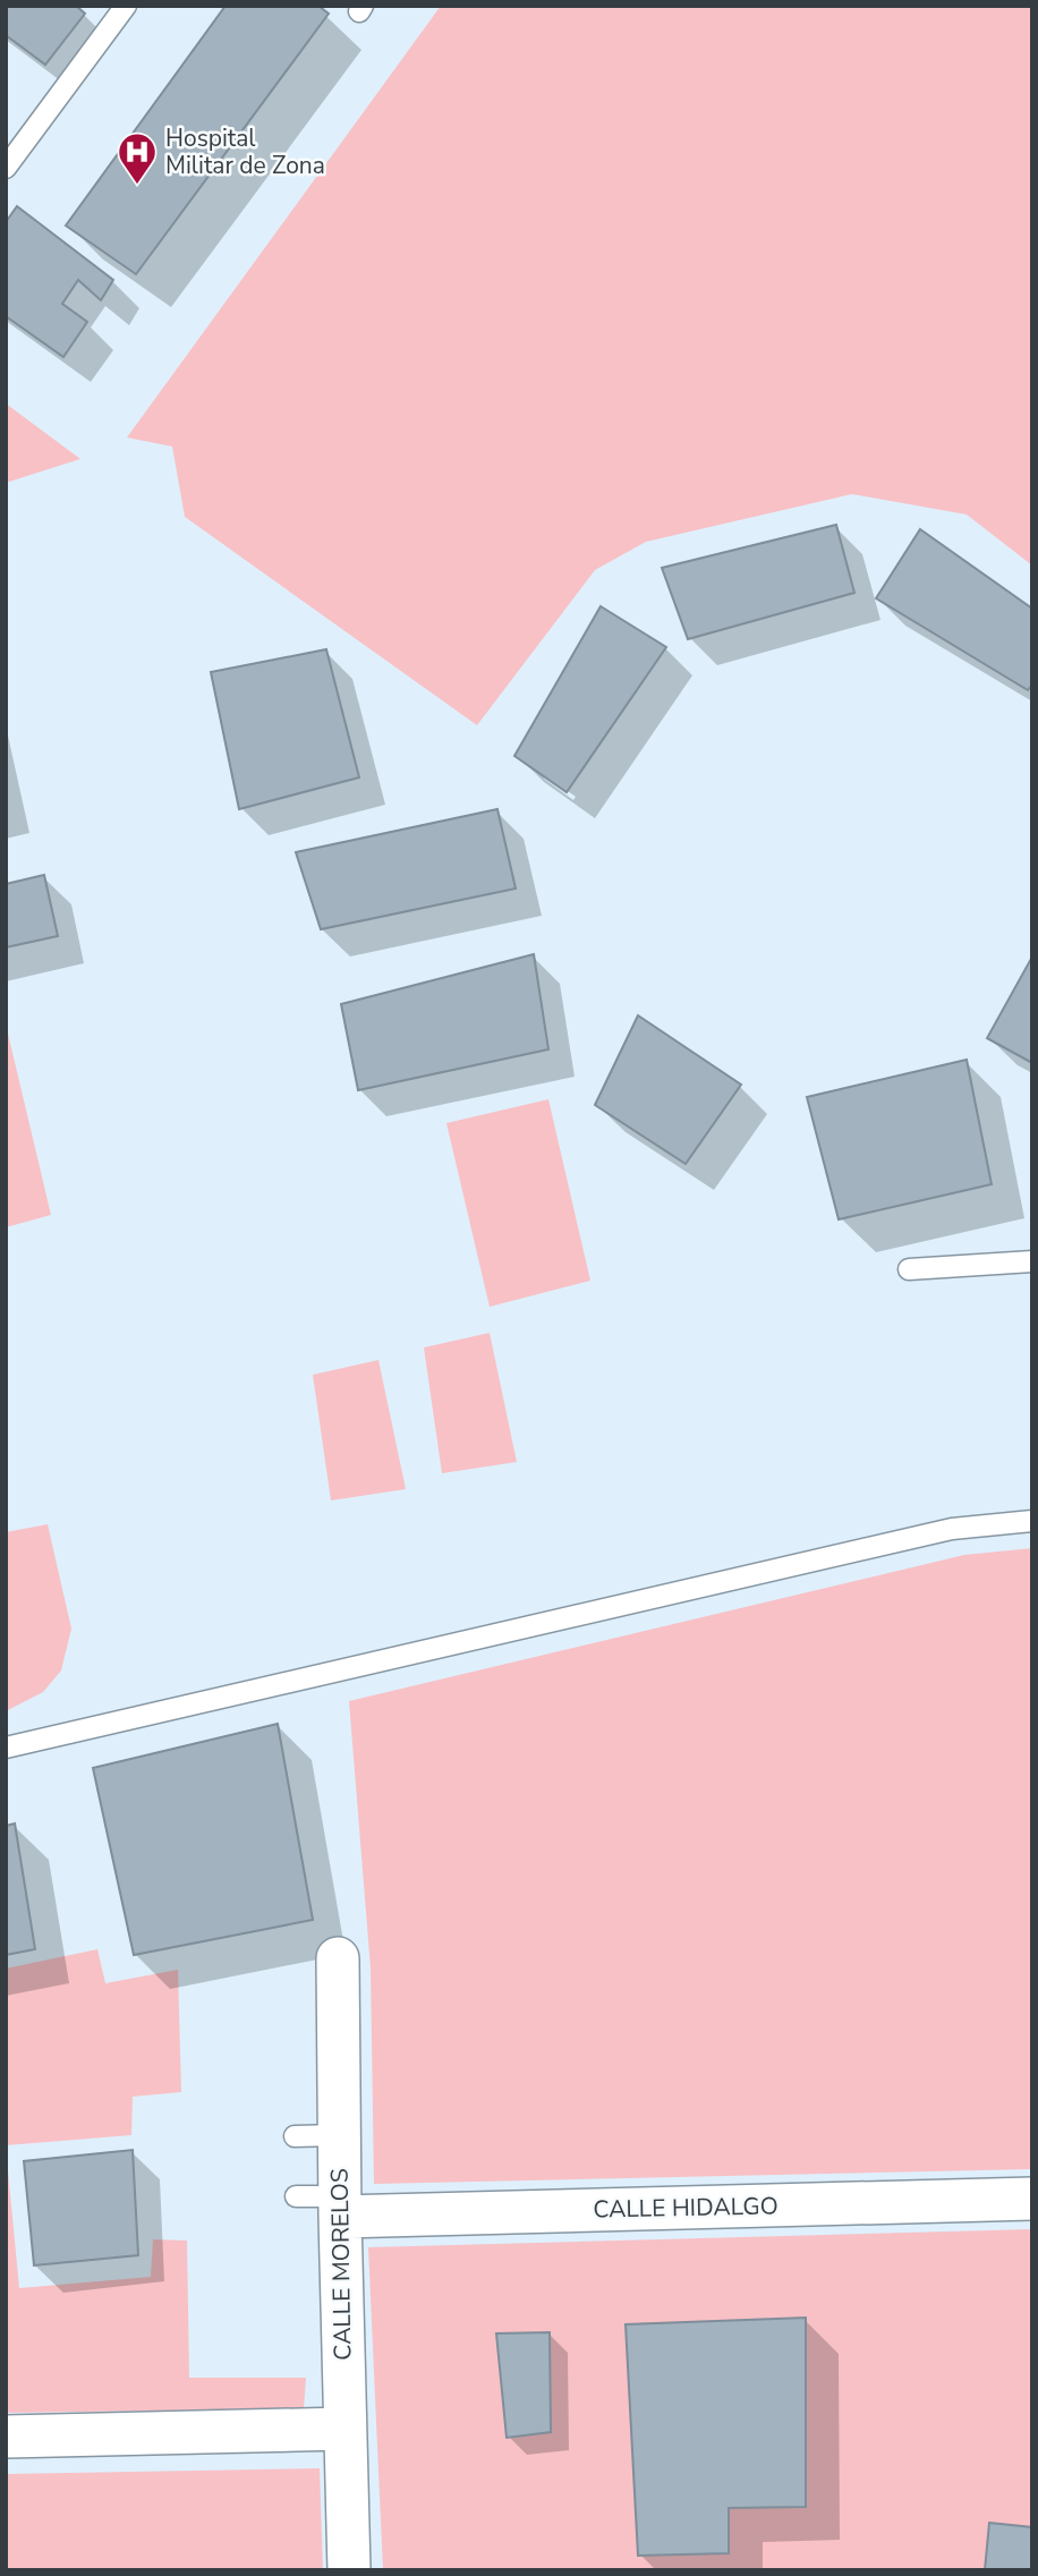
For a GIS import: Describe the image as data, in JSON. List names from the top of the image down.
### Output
{
  "streets": {
    "street": ["CALLE HIDALGO", "CALLE MORELOS"]
  },
  "crossings": [
    ["CALLE HIDALGO", "CALLE MORELOS"]
  ],
  "places": {
    "hospital": ["Hospital Militar de Zona"]
  }
}
